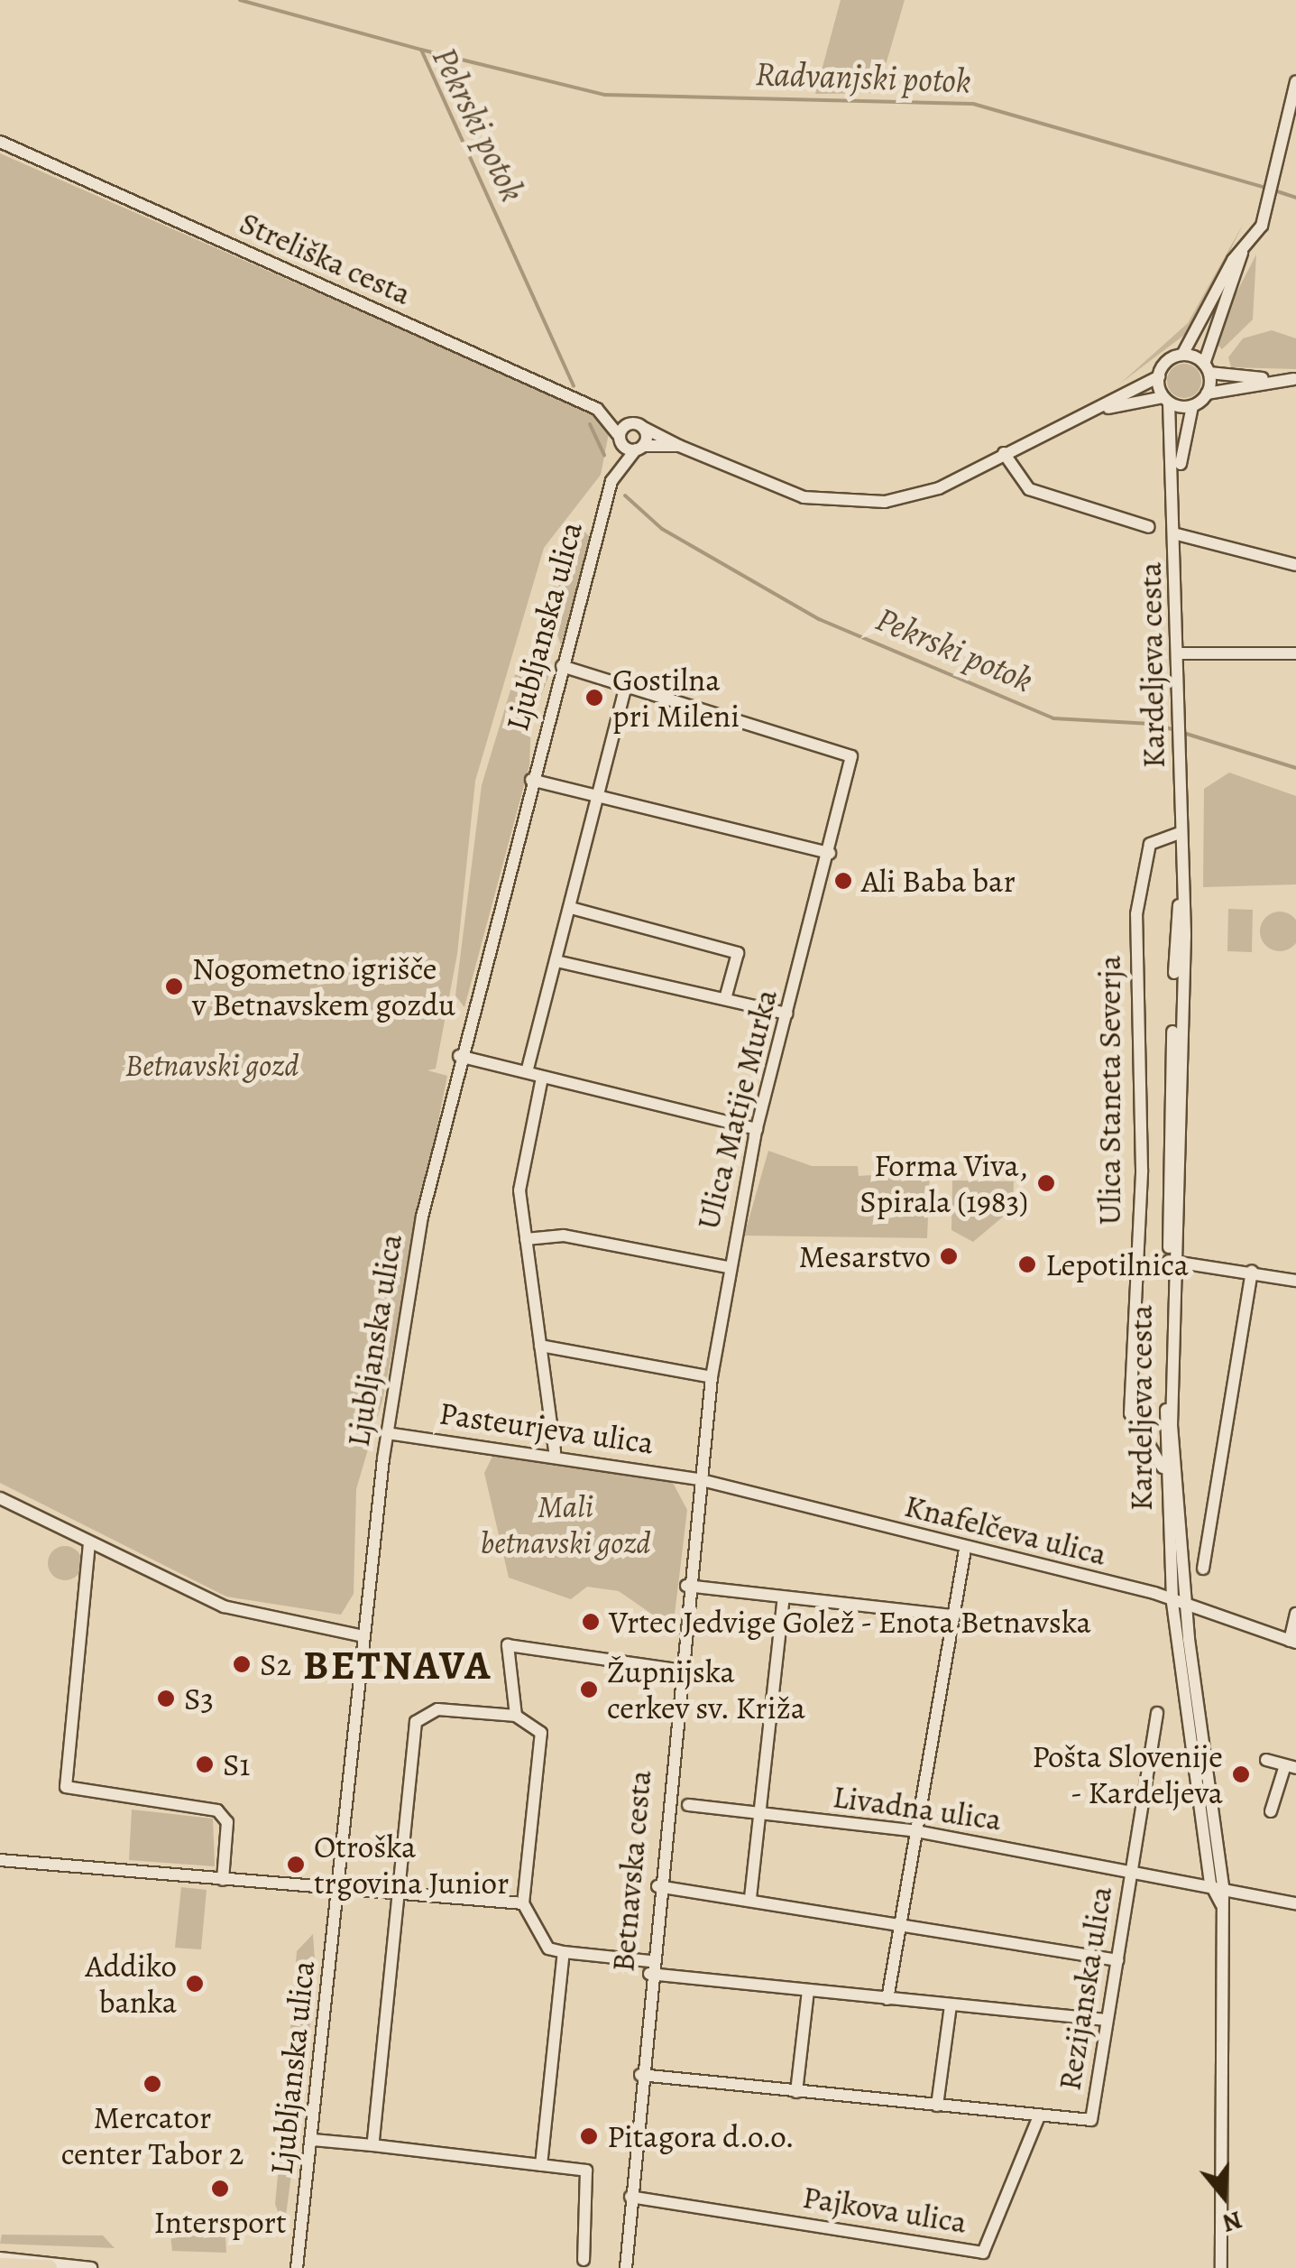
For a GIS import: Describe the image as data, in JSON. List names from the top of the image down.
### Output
{
  "streets": {
    "street": [
      "Streliška cesta",
      "Ljubljanska ulica",
      "Kardeljeva cesta",
      "Ulica Staneta Severja",
      "Ulica Matije Murka",
      "Pasteurjeva ulica",
      "Knafelčeva ulica",
      "Livadna ulica",
      "Betnavska cesta",
      "Rezijanska ulica",
      "Pajkova ulica"
    ]
  },
  "crossings": [
    ["Ljubljanska ulica", "Pasteurjeva ulica"],
    ["Kardeljeva cesta", "Ulica Staneta Severja"],
    ["Kardeljeva cesta", "Knafelčeva ulica"],
    ["Kardeljeva cesta", "Livadna ulica"],
    ["Ulica Matije Murka", "Pasteurjeva ulica"],
    ["Ulica Matije Murka", "Knafelčeva ulica"],
    ["Ulica Matije Murka", "Betnavska cesta"],
    ["Pasteurjeva ulica", "Knafelčeva ulica"],
    ["Pasteurjeva ulica", "Betnavska cesta"],
    ["Knafelčeva ulica", "Betnavska cesta"],
    ["Livadna ulica", "Rezijanska ulica"],
    ["Betnavska cesta", "Rezijanska ulica"],
    ["Betnavska cesta", "Pajkova ulica"],
    ["Rezijanska ulica", "Pajkova ulica"]
  ],
  "districts": ["BETNAVA"],
  "water": ["Radvanjski potok", "Pekrski potok"],
  "parks": ["Betnavski gozd", "Mali betnavski gozd"],
  "places": [
    "Gostilna pri Mileni",
    "Ali Baba bar",
    "Nogometno igrišče v Betnavskem gozdu",
    "Forma Viva, Spirala (1983)",
    "Mesarstvo",
    "Lepotilnica",
    "Vrtec Jedvige Golež - Enota Betnavska",
    "S2",
    "Župnijska cerkev sv. Križa",
    "S3",
    "S1",
    "Pošta Slovenije - Kardeljeva",
    "Otroška trgovina Junior",
    "Addiko banka",
    "Mercator center Tabor 2",
    "Pitagora d.o.o.",
    "Intersport"
  ],
  "north": "bottom"
}
